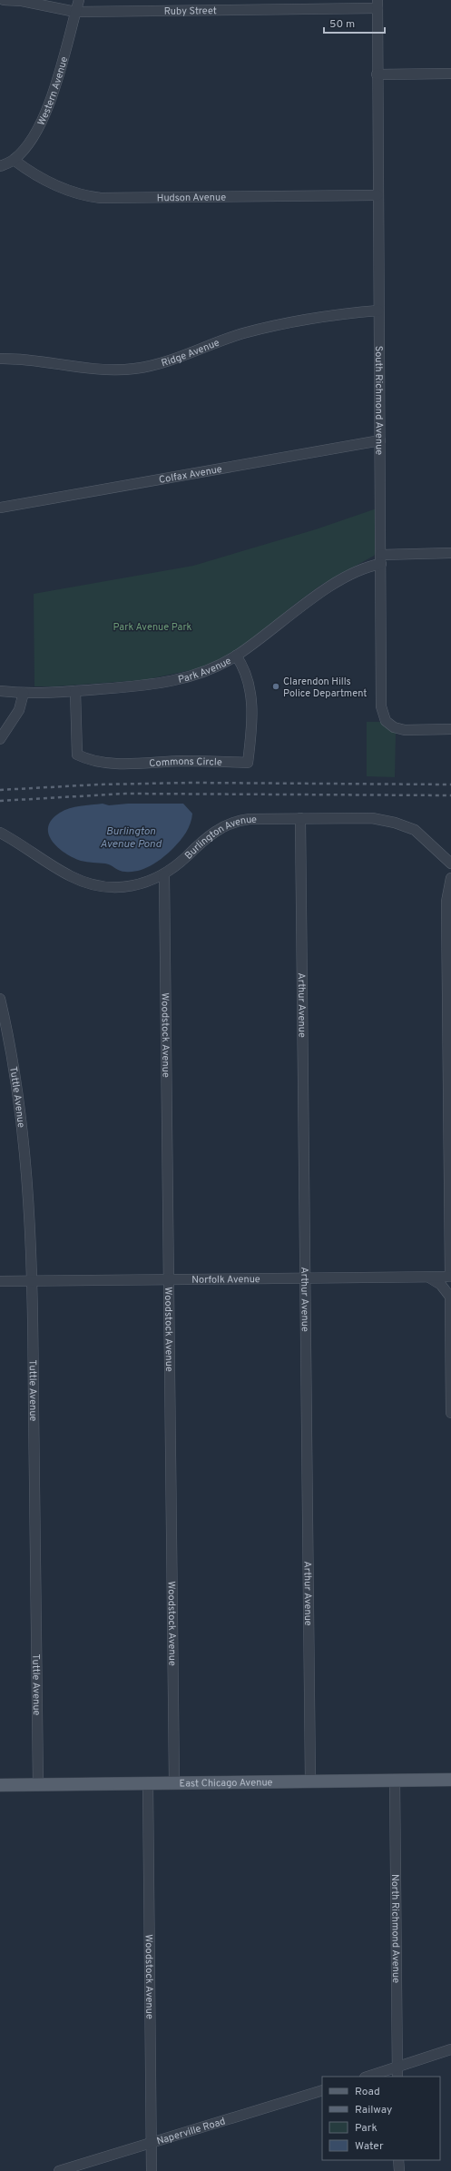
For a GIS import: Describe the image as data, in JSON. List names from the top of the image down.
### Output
{
  "streets": {
    "main road": ["East Chicago Avenue"],
    "street": [
      "Ruby Street",
      "Western Avenue",
      "Hudson Avenue",
      "Ridge Avenue",
      "South Richmond Avenue",
      "Colfax Avenue",
      "Park Avenue",
      "Commons Circle",
      "Burlington Avenue",
      "Arthur Avenue",
      "Woodstock Avenue",
      "Tuttle Avenue",
      "Norfolk Avenue",
      "North Richmond Avenue",
      "Naperville Road"
    ]
  },
  "crossings": [
    ["Ruby Street", "Western Avenue"],
    ["Ruby Street", "South Richmond Avenue"],
    ["Western Avenue", "Hudson Avenue"],
    ["Hudson Avenue", "South Richmond Avenue"],
    ["Ridge Avenue", "South Richmond Avenue"],
    ["South Richmond Avenue", "Colfax Avenue"],
    ["South Richmond Avenue", "Park Avenue"],
    ["Park Avenue", "Commons Circle"],
    ["Burlington Avenue", "Arthur Avenue"],
    ["Burlington Avenue", "Woodstock Avenue"],
    ["Arthur Avenue", "Norfolk Avenue"],
    ["Arthur Avenue", "East Chicago Avenue"],
    ["Woodstock Avenue", "Norfolk Avenue"],
    ["Woodstock Avenue", "East Chicago Avenue"],
    ["Woodstock Avenue", "Naperville Road"],
    ["Tuttle Avenue", "Norfolk Avenue"],
    ["Tuttle Avenue", "East Chicago Avenue"],
    ["East Chicago Avenue", "North Richmond Avenue"]
  ],
  "water": ["Burlington Avenue Pond"],
  "parks": ["Park Avenue Park"],
  "places": ["Clarendon Hills Police Department"],
  "legend": [
    "Road",
    "Railway",
    "Park",
    "Water"
  ],
  "scale_bar": "50 m"
}
